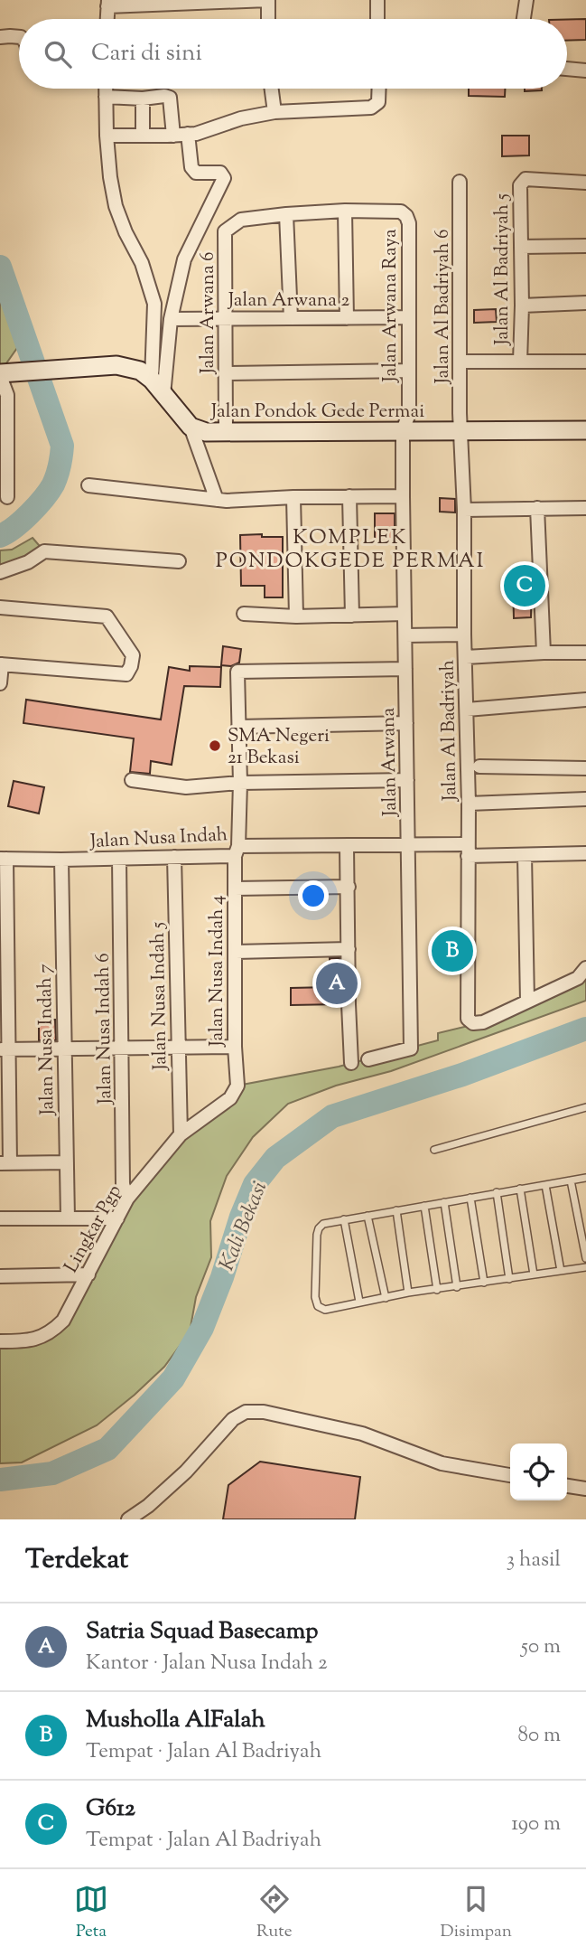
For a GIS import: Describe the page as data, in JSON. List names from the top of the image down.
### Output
{
  "streets": {
    "street": [
      "Jalan Al Badriyah 5",
      "Jalan Arwana 2",
      "Jalan Arwana Raya",
      "Jalan Al Badriyah 6",
      "Jalan Arwana 6",
      "Jalan Pondok Gede Permai",
      "Jalan Al Badriyah",
      "Jalan Arwana",
      "Jalan Nusa Indah",
      "Jalan Nusa Indah 4",
      "Jalan Nusa Indah 5",
      "Jalan Nusa Indah 6",
      "Jalan Nusa Indah 7",
      "Lingkar Pgp"
    ]
  },
  "crossings": [
    ["Jalan Arwana 2", "Jalan Arwana Raya"],
    ["Jalan Arwana 2", "Jalan Arwana 6"],
    ["Jalan Arwana Raya", "Jalan Arwana 6"],
    ["Jalan Arwana Raya", "Jalan Pondok Gede Permai"],
    ["Jalan Arwana Raya", "Jalan Arwana"],
    ["Jalan Al Badriyah 6", "Jalan Pondok Gede Permai"],
    ["Jalan Al Badriyah 6", "Jalan Al Badriyah"],
    ["Jalan Arwana 6", "Jalan Pondok Gede Permai"],
    ["Jalan Pondok Gede Permai", "Jalan Al Badriyah"],
    ["Jalan Pondok Gede Permai", "Jalan Arwana"],
    ["Jalan Al Badriyah", "Jalan Nusa Indah"],
    ["Jalan Arwana", "Jalan Nusa Indah"],
    ["Jalan Arwana", "Jalan Nusa Indah 4"],
    ["Jalan Nusa Indah", "Jalan Nusa Indah 4"],
    ["Jalan Nusa Indah", "Jalan Nusa Indah 5"],
    ["Jalan Nusa Indah", "Jalan Nusa Indah 6"],
    ["Jalan Nusa Indah", "Jalan Nusa Indah 7"],
    ["Jalan Nusa Indah 4", "Lingkar Pgp"],
    ["Jalan Nusa Indah 5", "Lingkar Pgp"],
    ["Jalan Nusa Indah 6", "Lingkar Pgp"]
  ],
  "districts": ["KOMPLEK PONDOKGEDE PERMAI"],
  "water": ["Kali Bekasi"],
  "places": ["SMA Negeri 21 Bekasi"],
  "page": {
    "search": "Cari di sini",
    "pins": ["C", "B", "A"],
    "heading": ["Terdekat", "3 hasil"],
    "list": [
      {
        "mark": "A",
        "name": "Satria Squad Basecamp",
        "note": "Kantor · Jalan Nusa Indah 2",
        "value": "50 m"
      },
      {
        "mark": "B",
        "name": "Musholla AlFalah",
        "note": "Tempat · Jalan Al Badriyah",
        "value": "80 m"
      },
      {
        "mark": "C",
        "name": "G612",
        "note": "Tempat · Jalan Al Badriyah",
        "value": "190 m"
      }
    ],
    "nav": ["Peta", "Rute", "Disimpan"]
  }
}
